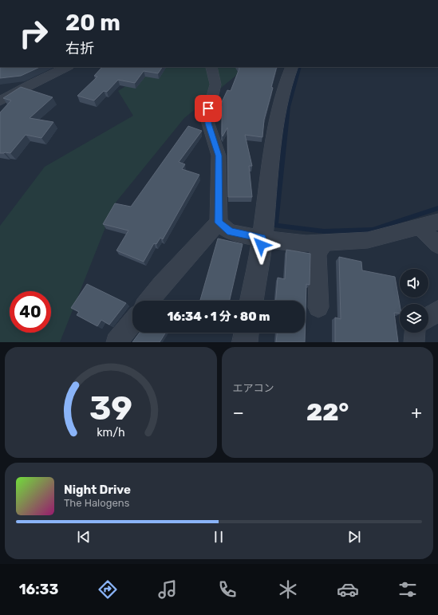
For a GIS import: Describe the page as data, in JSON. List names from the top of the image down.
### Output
{
  "page": {
    "turn": ["20 m", "右折"],
    "limit": "40",
    "trip": "16:34 · 1 分 · 80 m",
    "tile": "エアコン",
    "heat": ["−", "22°", "+"],
    "song": ["Night Drive", "The Halogens"],
    "tabs": "16:33",
    "gauge": ["39", "km/h"]
  }
}
